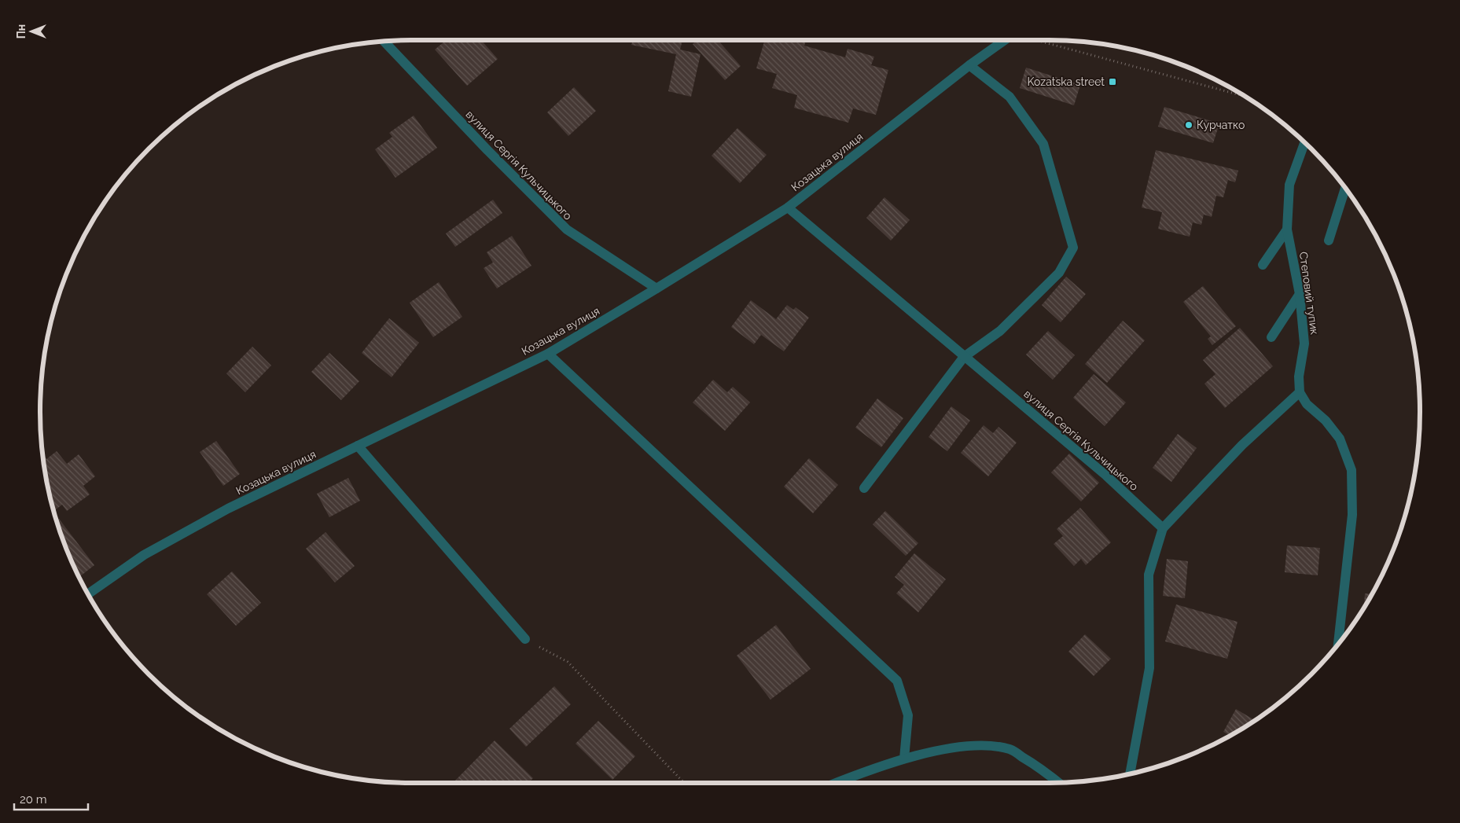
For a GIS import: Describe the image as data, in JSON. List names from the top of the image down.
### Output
{
  "streets": {
    "street": ["Козацька вулиця", "вулиця Сергія Кульчицького", "Степовий тупик"]
  },
  "crossings": [
    ["Козацька вулиця", "вулиця Сергія Кульчицького"]
  ],
  "places": {
    "transit": ["Kozatska street"],
    "other": ["Курчатко"]
  },
  "scale_bar": "20 m",
  "north": "left"
}
